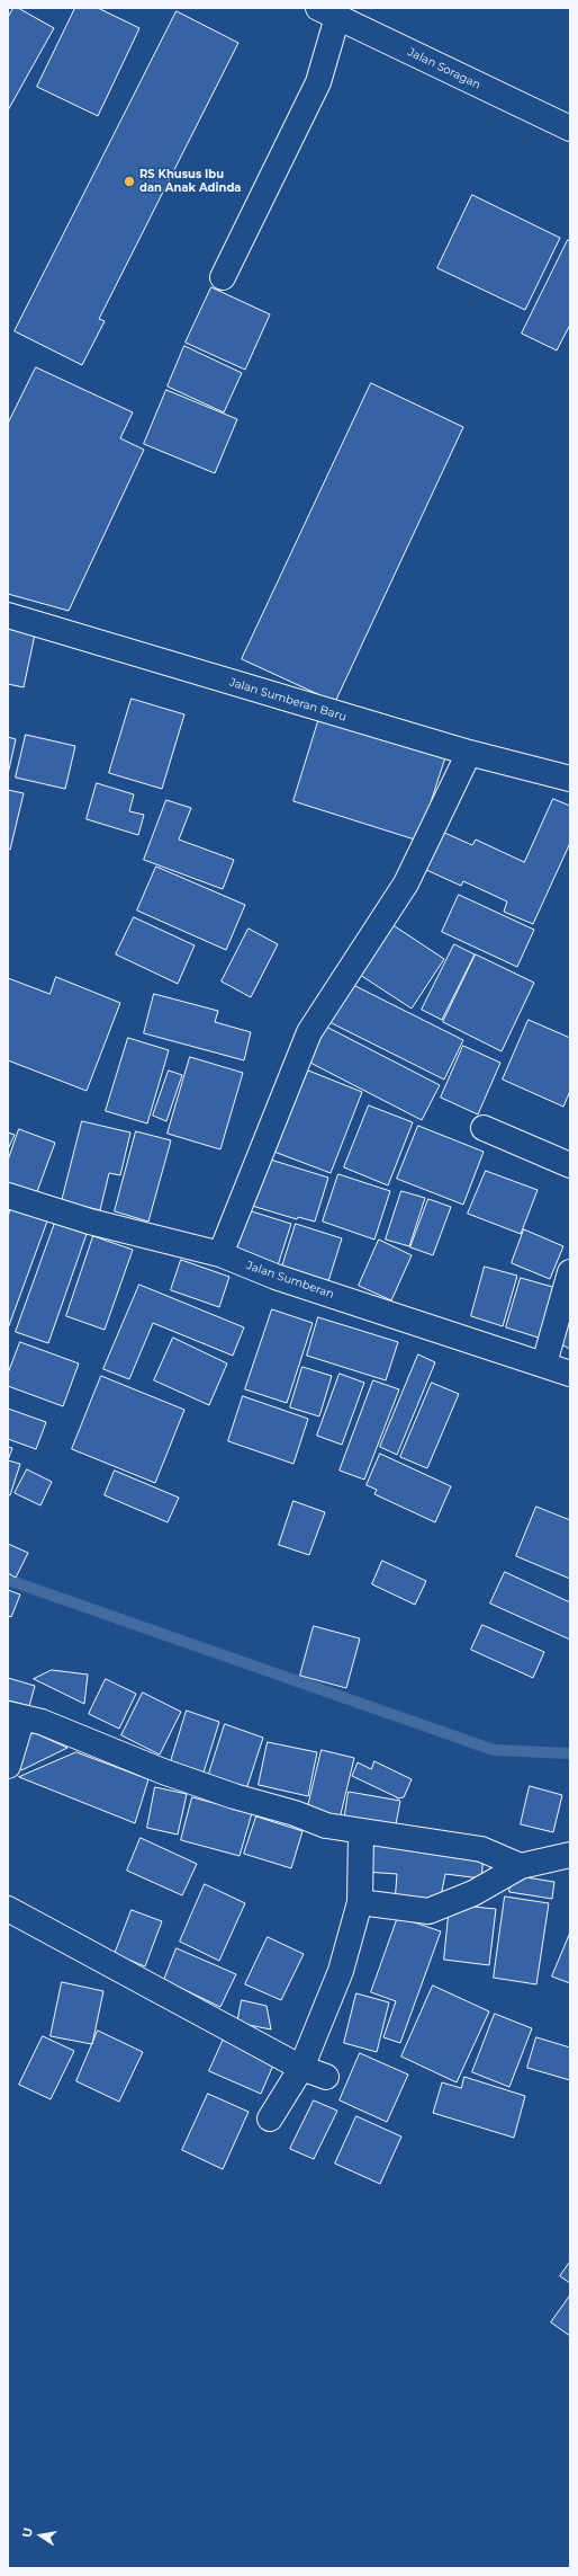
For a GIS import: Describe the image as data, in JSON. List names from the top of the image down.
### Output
{
  "streets": {
    "street": ["Jalan Soragan", "Jalan Sumberan Baru", "Jalan Sumberan"]
  },
  "places": ["RS Khusus Ibu dan Anak Adinda"],
  "north": "left"
}
